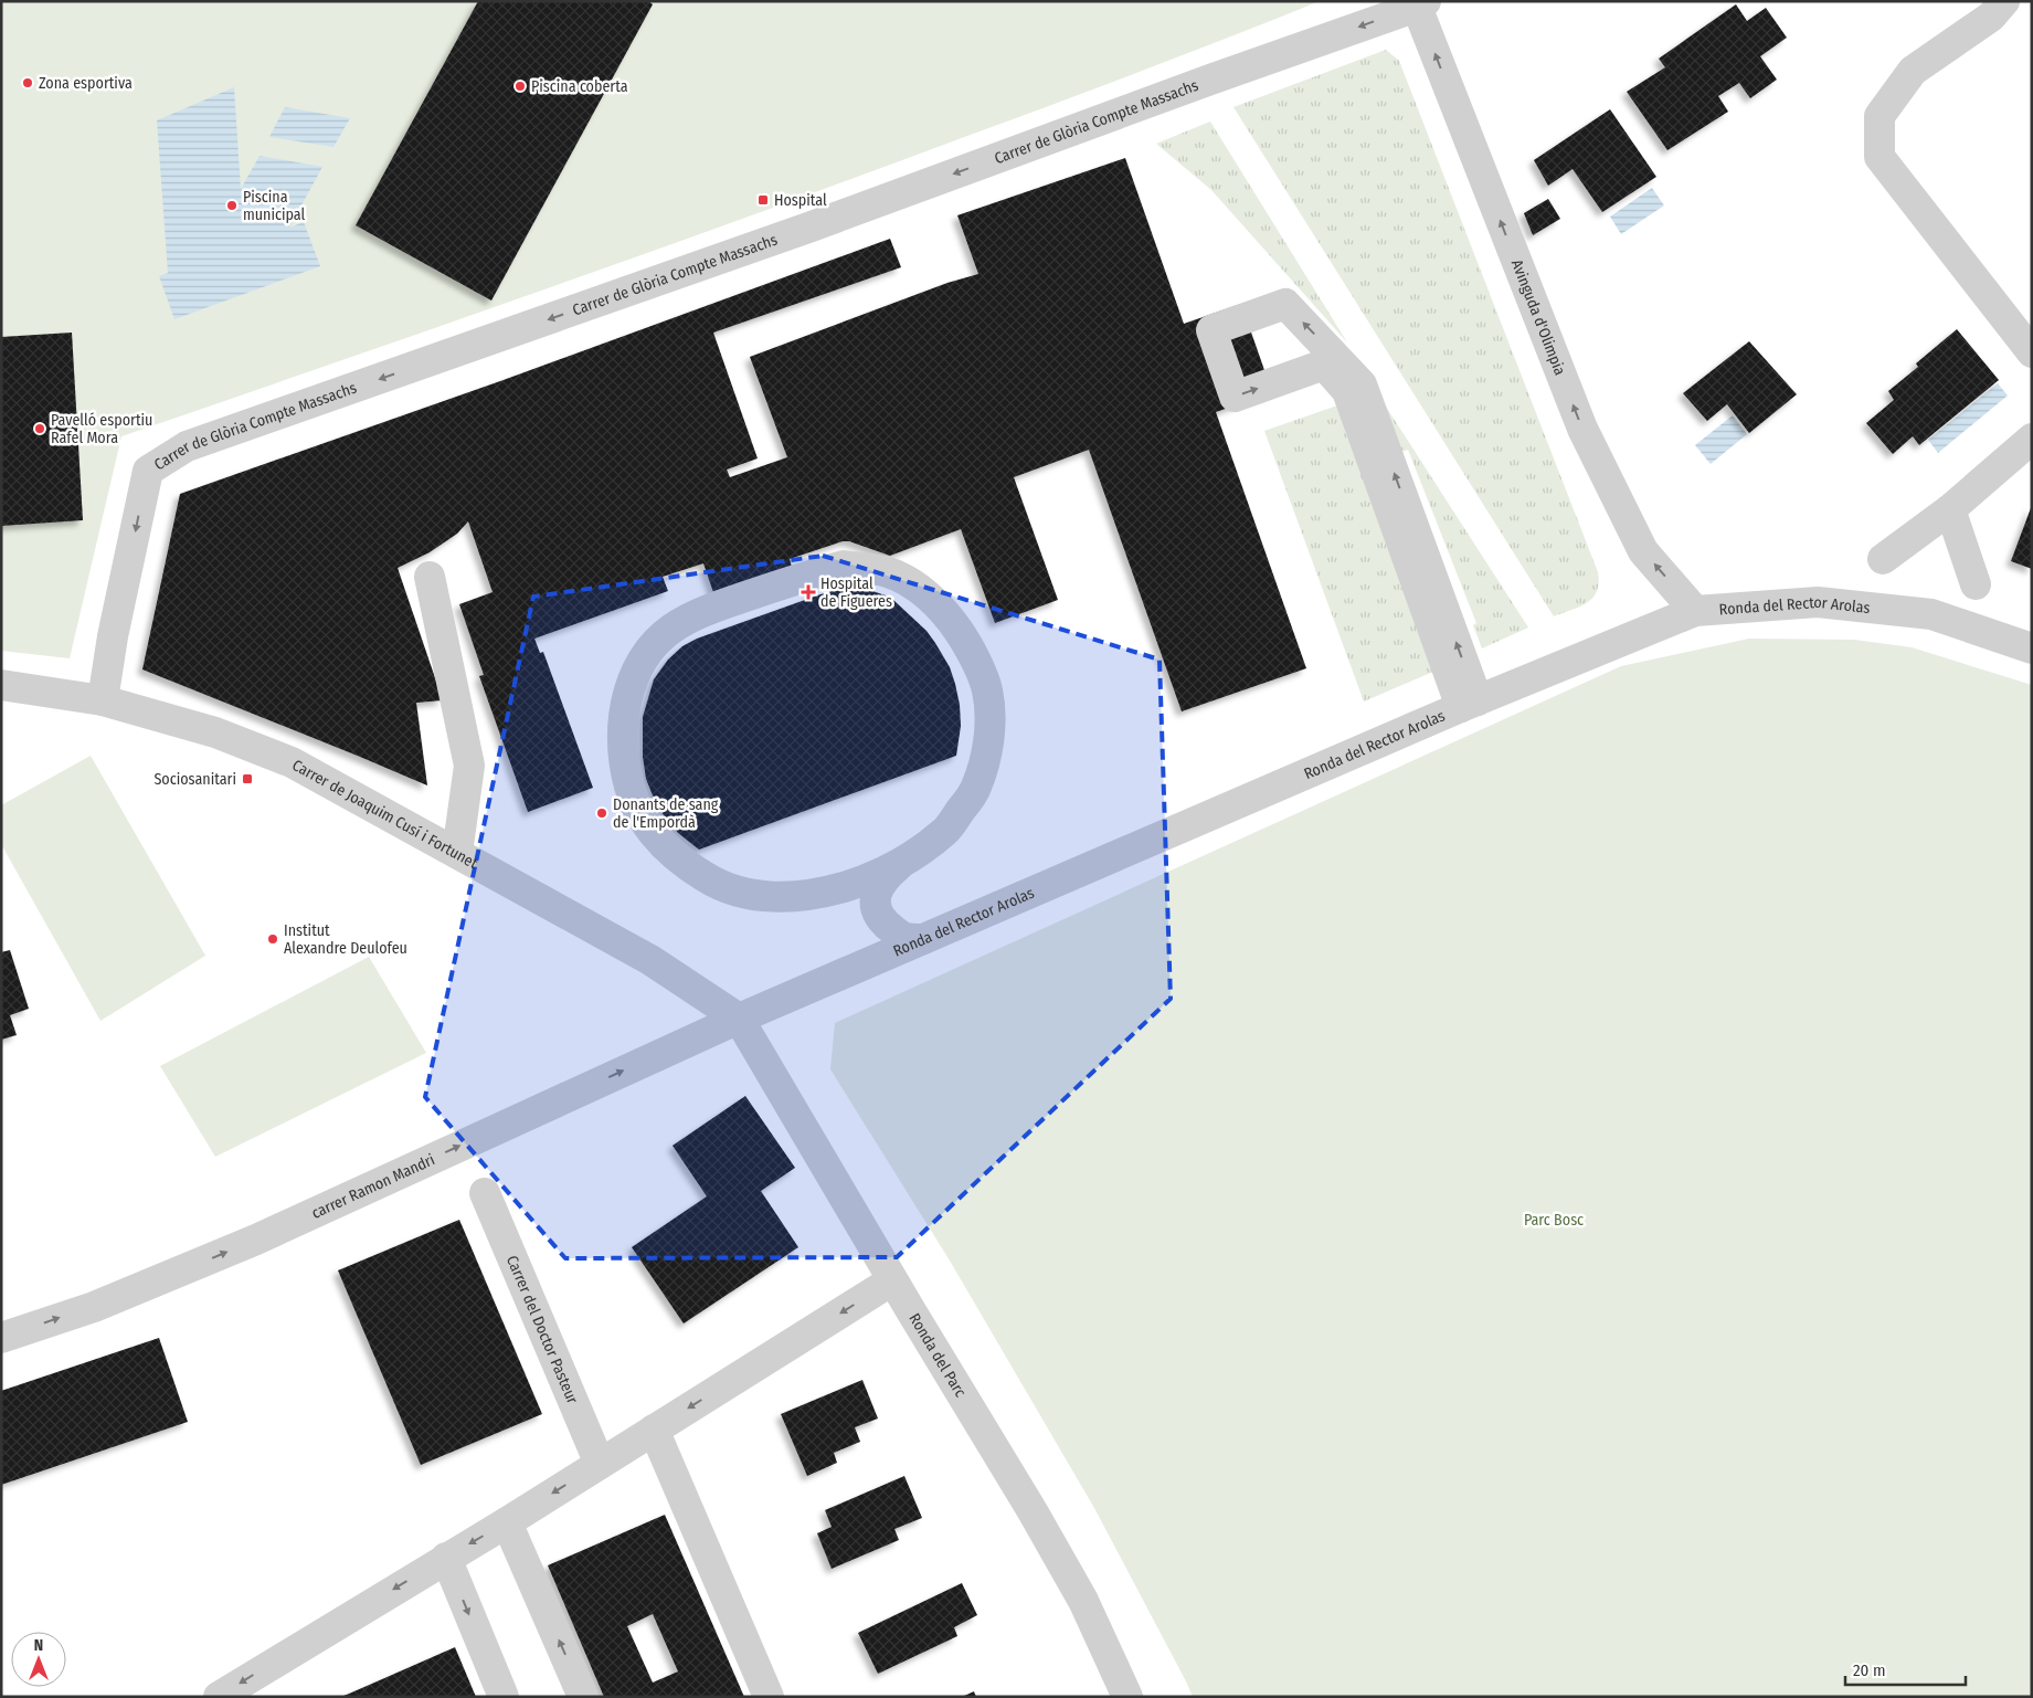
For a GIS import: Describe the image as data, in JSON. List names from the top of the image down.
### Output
{
  "streets": {
    "street": [
      "Carrer de Glòria Compte Massachs",
      "Avinguda d'Olimpia",
      "Ronda del Rector Arolas",
      "Carrer de Joaquim Cusí i Fortunet",
      "carrer Ramon Mandri",
      "Carrer del Doctor Pasteur",
      "Ronda del Parc"
    ]
  },
  "crossings": [
    ["Carrer de Glòria Compte Massachs", "Avinguda d'Olimpia"],
    ["Carrer de Glòria Compte Massachs", "Carrer de Joaquim Cusí i Fortunet"],
    ["Avinguda d'Olimpia", "Ronda del Rector Arolas"],
    ["Ronda del Rector Arolas", "Carrer de Joaquim Cusí i Fortunet"],
    ["Ronda del Rector Arolas", "carrer Ramon Mandri"],
    ["Ronda del Rector Arolas", "Ronda del Parc"],
    ["Carrer de Joaquim Cusí i Fortunet", "carrer Ramon Mandri"],
    ["Carrer de Joaquim Cusí i Fortunet", "Ronda del Parc"],
    ["carrer Ramon Mandri", "Ronda del Parc"]
  ],
  "one_way": ["Carrer de Glòria Compte Massachs", "Avinguda d'Olimpia", "carrer Ramon Mandri"],
  "parks": ["Parc Bosc"],
  "places": {
    "other": [
      "Zona esportiva",
      "Piscina coberta",
      "Piscina municipal",
      "Pavelló esportiu Rafel Mora",
      "Donants de sang de l'Empordà",
      "Institut Alexandre Deulofeu"
    ],
    "transit": ["Hospital", "Sociosanitari"],
    "health": ["Hospital de Figueres"]
  },
  "scale_bar": "20 m",
  "north": "top"
}
